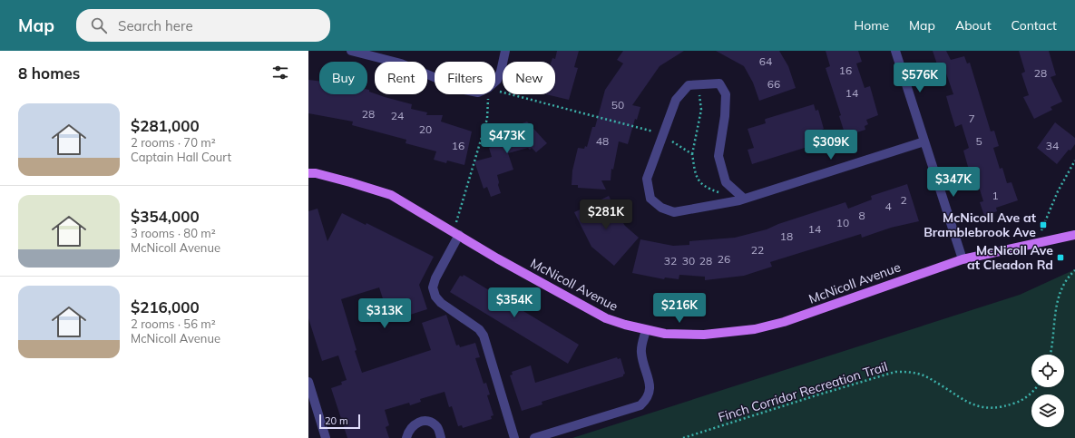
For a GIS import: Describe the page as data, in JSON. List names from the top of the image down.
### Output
{
  "streets": {
    "main road": ["McNicoll Avenue"],
    "path": ["Finch Corridor Recreation Trail"]
  },
  "places": {
    "transit": ["McNicoll Ave at Bramblebrook Ave", "McNicoll Ave at Cleadon Rd"]
  },
  "house_numbers": [
    "64",
    "16",
    "28",
    "66",
    "14",
    "50",
    "28",
    "24",
    "7",
    "20",
    "48",
    "5",
    "16",
    "34",
    "1",
    "2",
    "4",
    "8",
    "10",
    "14",
    "18",
    "22",
    "26",
    "32",
    "30",
    "28"
  ],
  "scale_bar": "20 m",
  "page": {
    "header": "Map",
    "search": "Search here",
    "nav": [
      "Home",
      "Map",
      "About",
      "Contact"
    ],
    "heading": "8 homes",
    "chip": [
      "Buy",
      "Rent",
      "Filters",
      "New"
    ],
    "price": [
      "$576K",
      "$473K",
      "$309K",
      "$347K",
      "$281K",
      "$354K",
      "$216K",
      "$313K"
    ],
    "list": [
      {
        "name": "$281,000",
        "note": "2 rooms · 70 m² · Captain Hall Court"
      },
      {
        "name": "$354,000",
        "note": "3 rooms · 80 m² · McNicoll Avenue"
      },
      {
        "name": "$216,000",
        "note": "2 rooms · 56 m² · McNicoll Avenue"
      }
    ],
    "scale": "20 m"
  }
}
